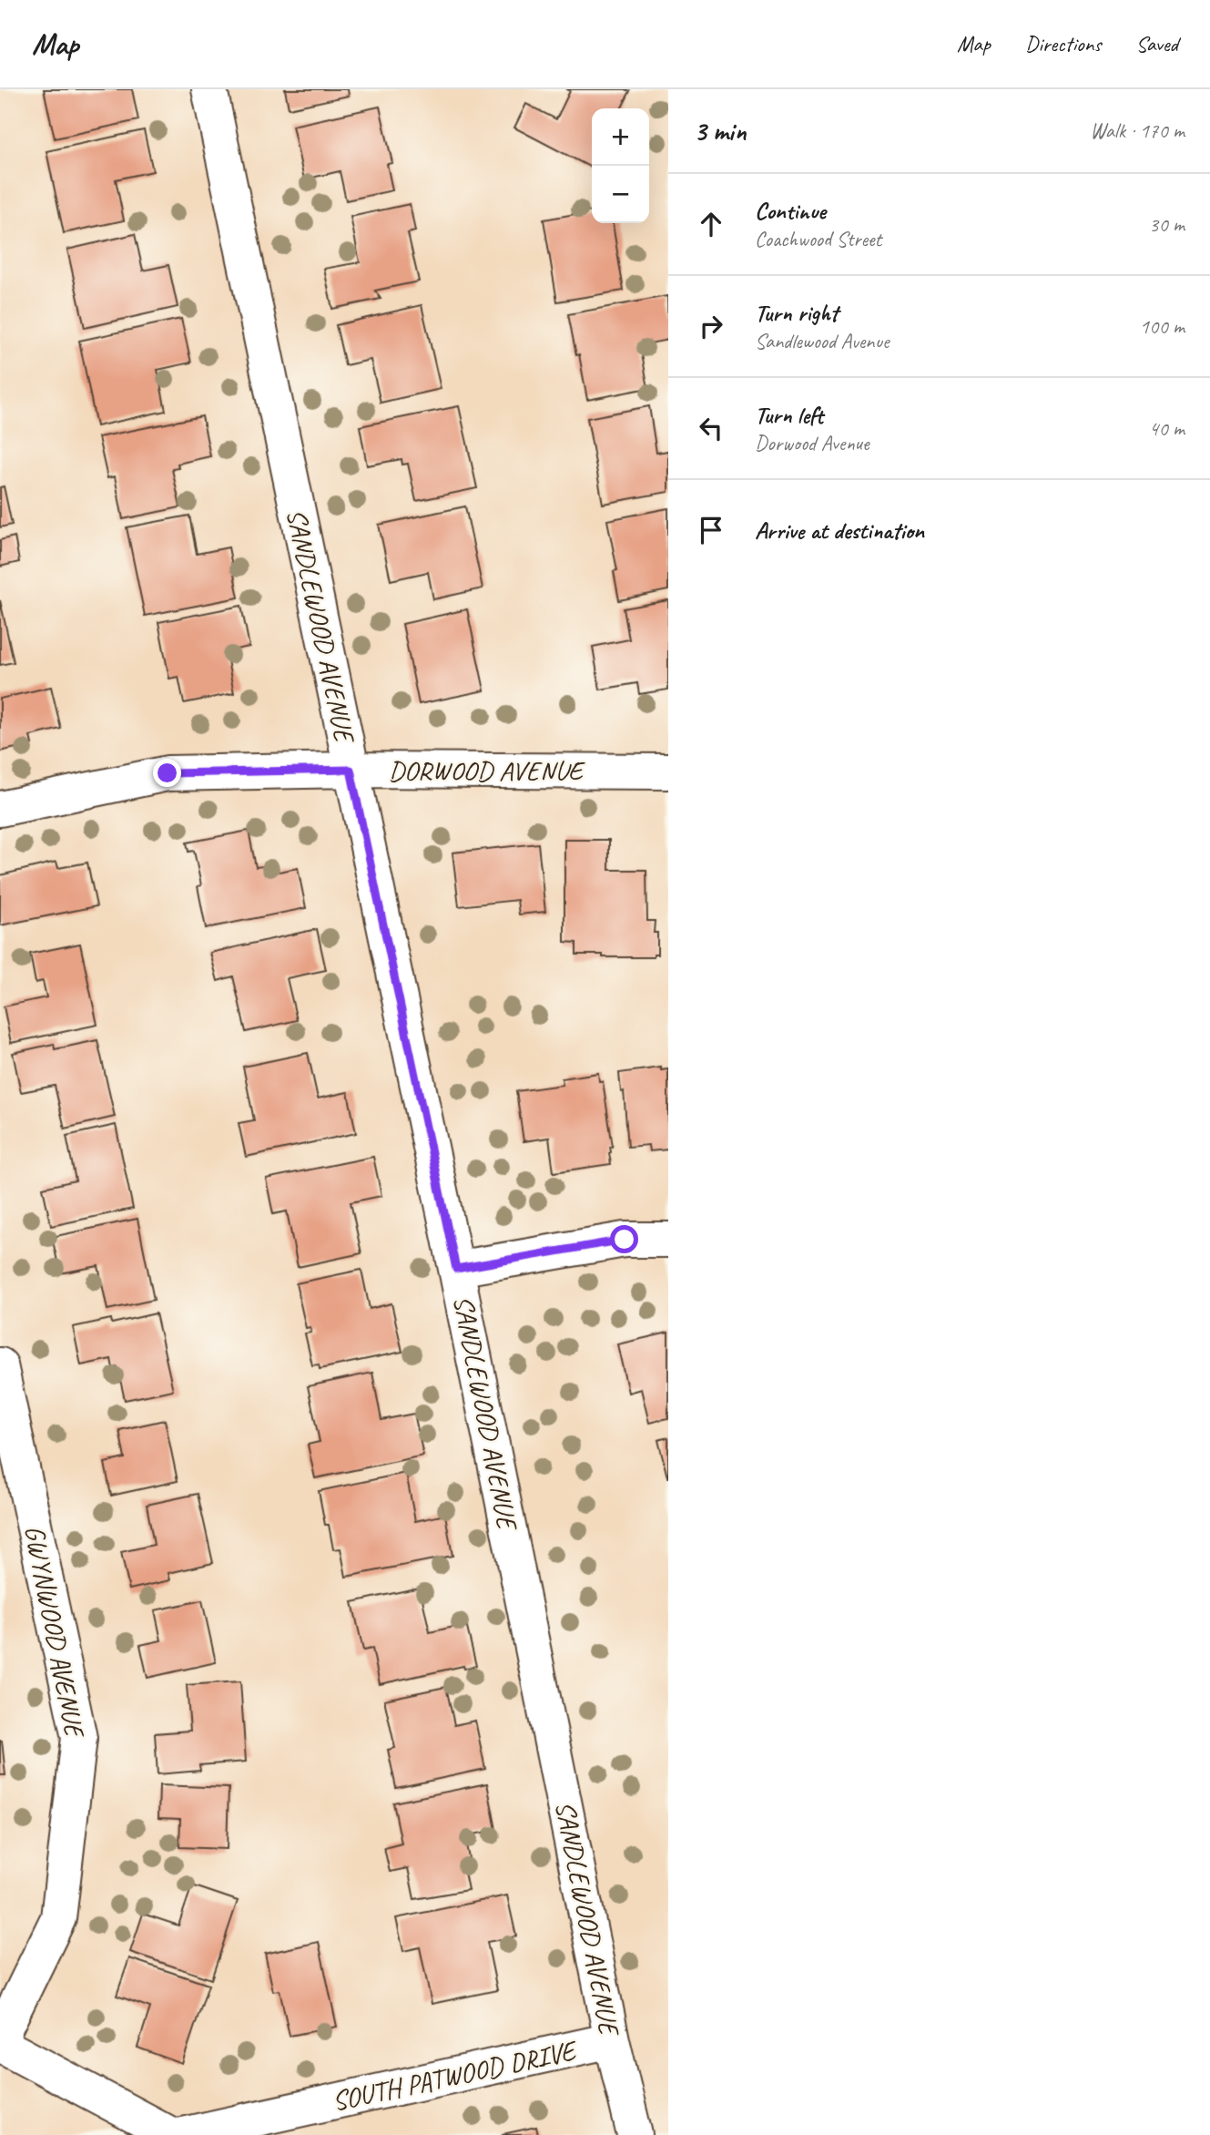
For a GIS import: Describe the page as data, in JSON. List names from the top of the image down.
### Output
{
  "streets": {
    "street": [
      "SANDLEWOOD AVENUE",
      "DORWOOD AVENUE",
      "GWYNWOOD AVENUE",
      "SOUTH PATWOOD DRIVE"
    ]
  },
  "crossings": [
    ["SANDLEWOOD AVENUE", "DORWOOD AVENUE"],
    ["SANDLEWOOD AVENUE", "SOUTH PATWOOD DRIVE"]
  ],
  "page": {
    "header": "Map",
    "nav": ["Map", "Directions", "Saved"],
    "heading": ["3 min", "Walk · 170 m"],
    "map_buttons": ["+", "−"],
    "list": [
      ["Continue", "Coachwood Street", "30 m"],
      ["Turn right", "Sandlewood Avenue", "100 m"],
      ["Turn left", "Dorwood Avenue", "40 m"],
      "Arrive at destination"
    ]
  }
}
